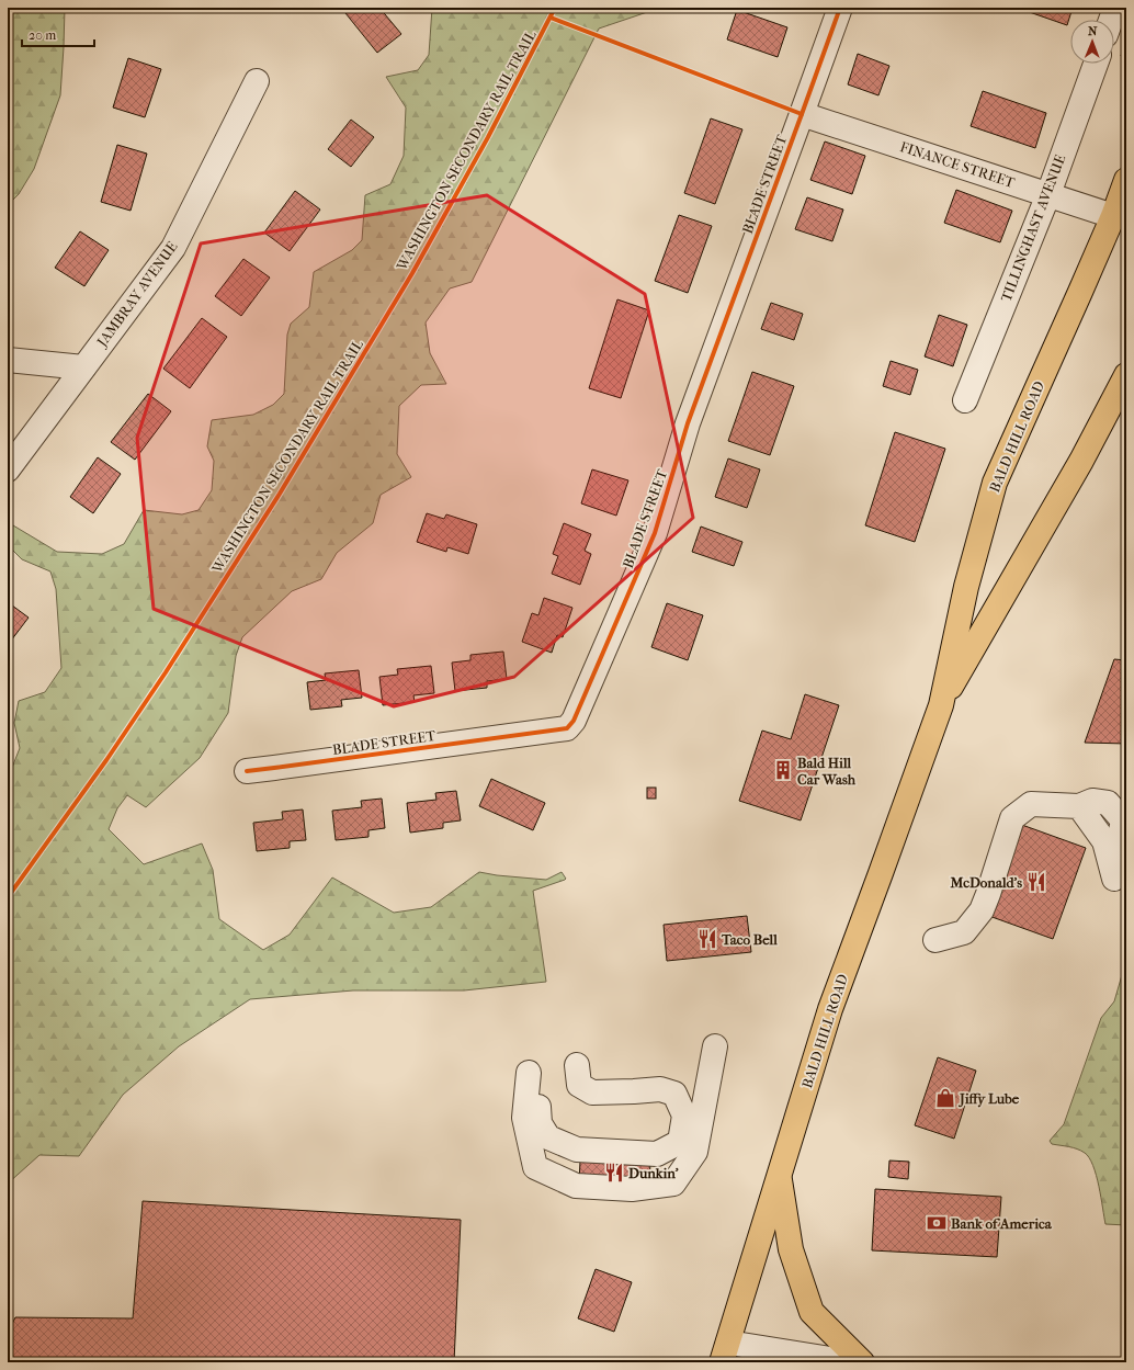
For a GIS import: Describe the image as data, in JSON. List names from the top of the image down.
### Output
{
  "streets": {
    "main road": ["BALD HILL ROAD"],
    "street": [
      "FINANCE STREET",
      "BLADE STREET",
      "TILLINGHAST AVENUE",
      "JAMBRAY AVENUE"
    ],
    "cycle path": ["WASHINGTON SECONDARY RAIL TRAIL"]
  },
  "crossings": [
    ["FINANCE STREET", "BLADE STREET"],
    ["FINANCE STREET", "TILLINGHAST AVENUE"],
    ["FINANCE STREET", "BALD HILL ROAD"]
  ],
  "places": {
    "building": ["Bald Hill Car Wash"],
    "restaurant": ["McDonald's", "Taco Bell", "Dunkin'"],
    "shop": ["Jiffy Lube"],
    "bank": ["Bank of America"]
  },
  "scale_bar": "20 m",
  "north": "top"
}
